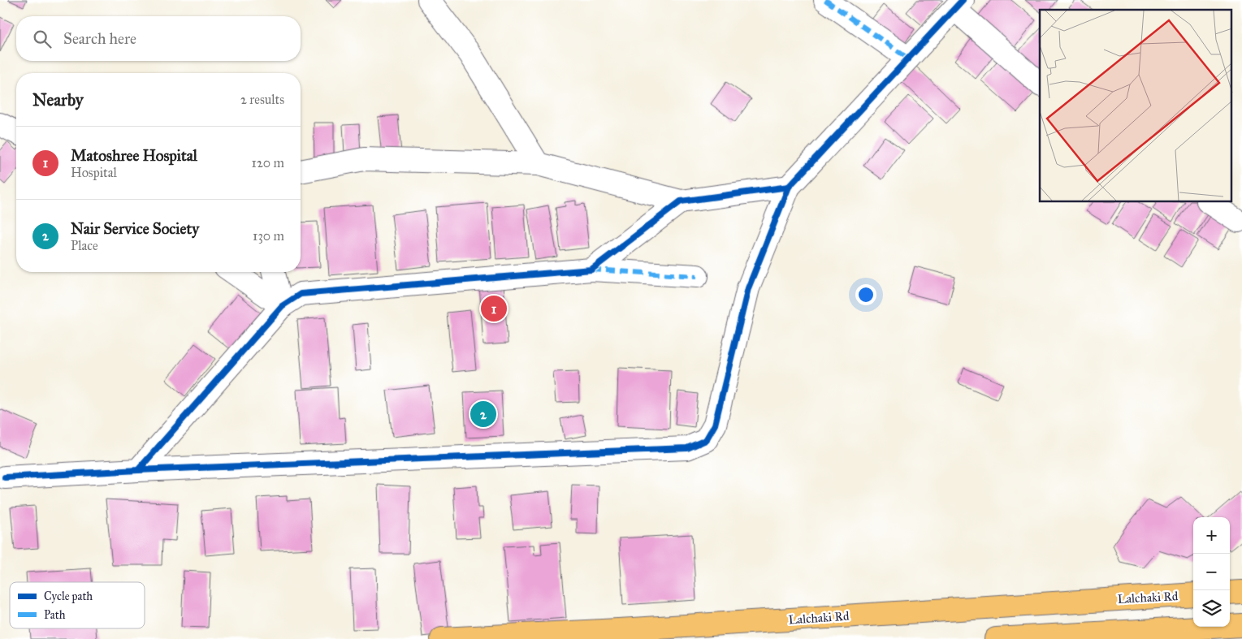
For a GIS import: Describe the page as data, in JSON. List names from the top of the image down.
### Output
{
  "streets": {
    "main road": ["Lalchaki Rd"]
  },
  "legend": ["Cycle path", "Path"],
  "page": {
    "search": "Search here",
    "heading": ["Nearby", "2 results"],
    "list": [
      {
        "mark": "1",
        "name": "Matoshree Hospital",
        "note": "Hospital",
        "value": "120 m"
      },
      {
        "mark": "2",
        "name": "Nair Service Society",
        "note": "Place",
        "value": "130 m"
      }
    ],
    "pins": ["1", "2"],
    "map_buttons": ["+", "−"]
  }
}
